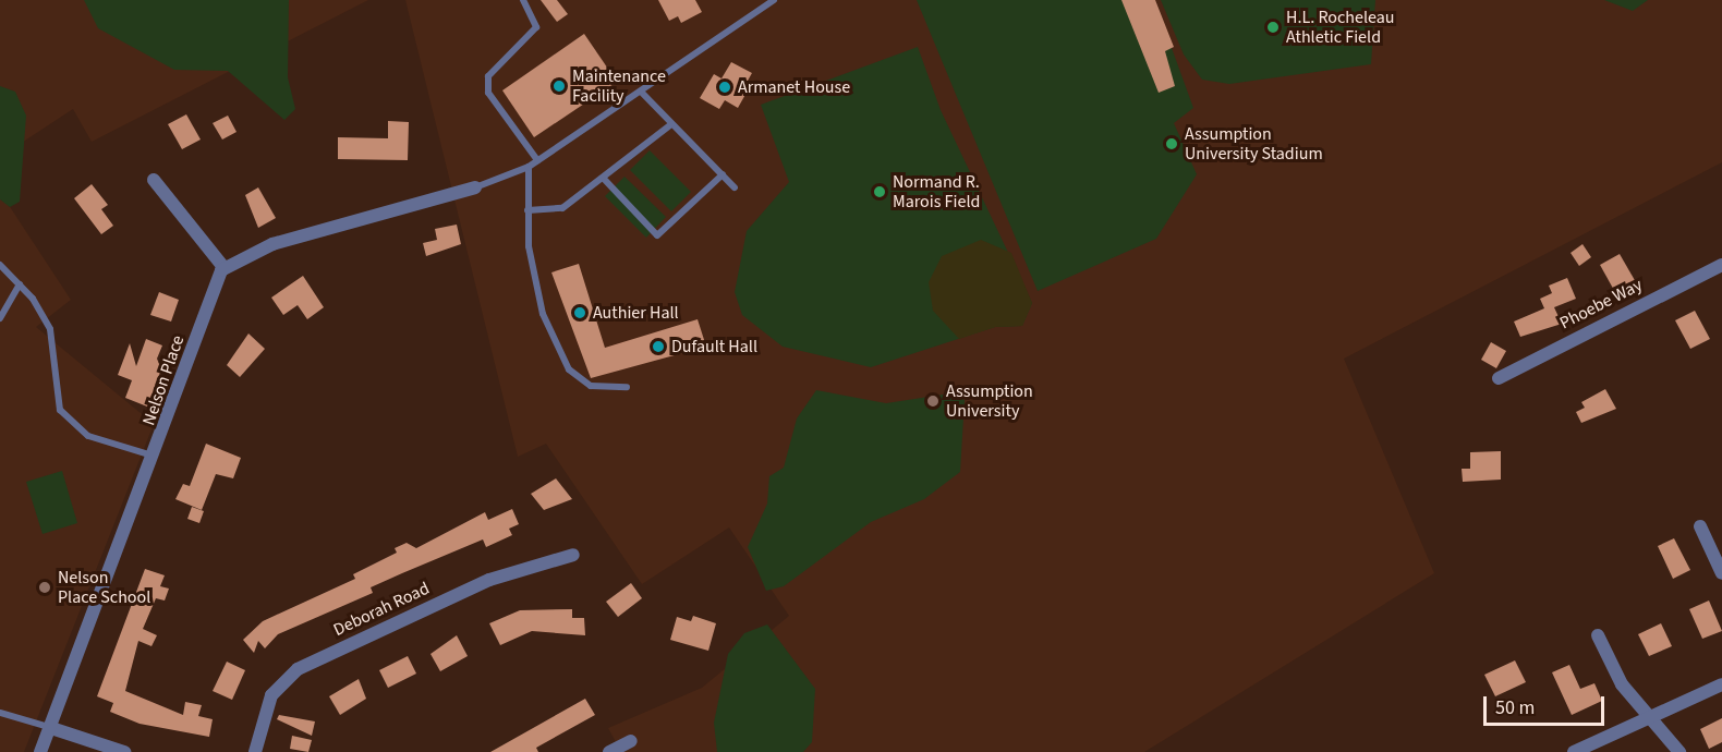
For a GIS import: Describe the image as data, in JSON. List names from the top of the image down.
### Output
{
  "streets": {
    "street": ["Phoebe Way", "Nelson Place", "Deborah Road"]
  },
  "places": [
    "H.L. Rocheleau Athletic Field",
    "Maintenance Facility",
    "Armanet House",
    "Assumption University Stadium",
    "Normand R. Marois Field",
    "Authier Hall",
    "Dufault Hall",
    "Assumption University",
    "Nelson Place School"
  ],
  "scale_bar": "50 m"
}
